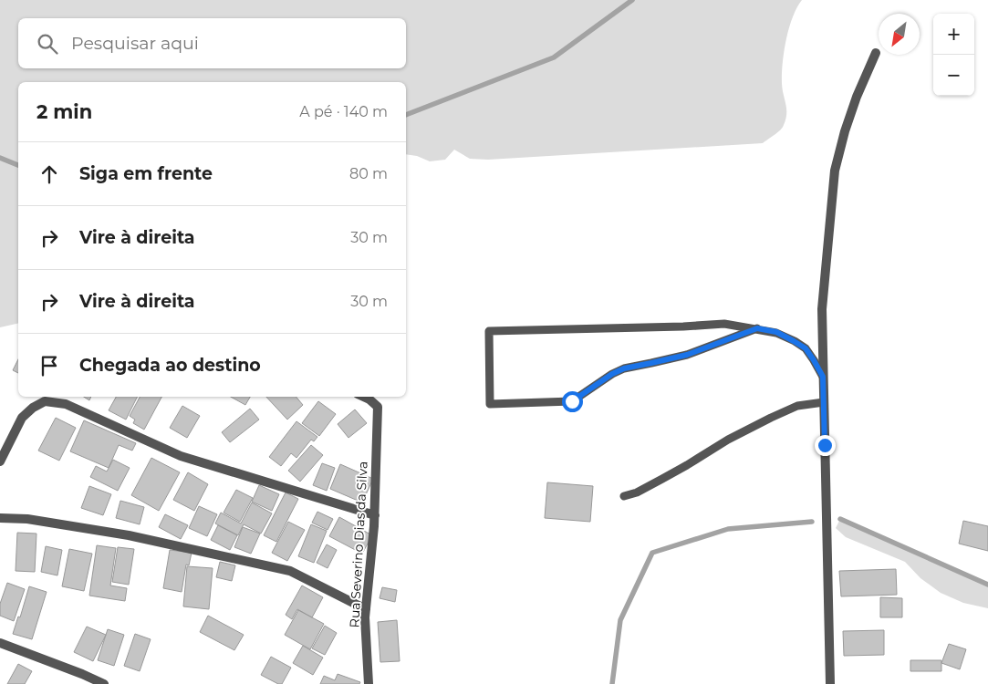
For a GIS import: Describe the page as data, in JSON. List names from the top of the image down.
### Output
{
  "streets": {
    "street": ["Rua Severino Dias da Silva"]
  },
  "north": "bottom left",
  "page": {
    "map_buttons": ["+", "−"],
    "search": "Pesquisar aqui",
    "heading": ["2 min", "A pé · 140 m"],
    "list": [
      ["Siga em frente", "80 m"],
      ["Vire à direita", "30 m"],
      ["Vire à direita", "30 m"],
      "Chegada ao destino"
    ]
  }
}
